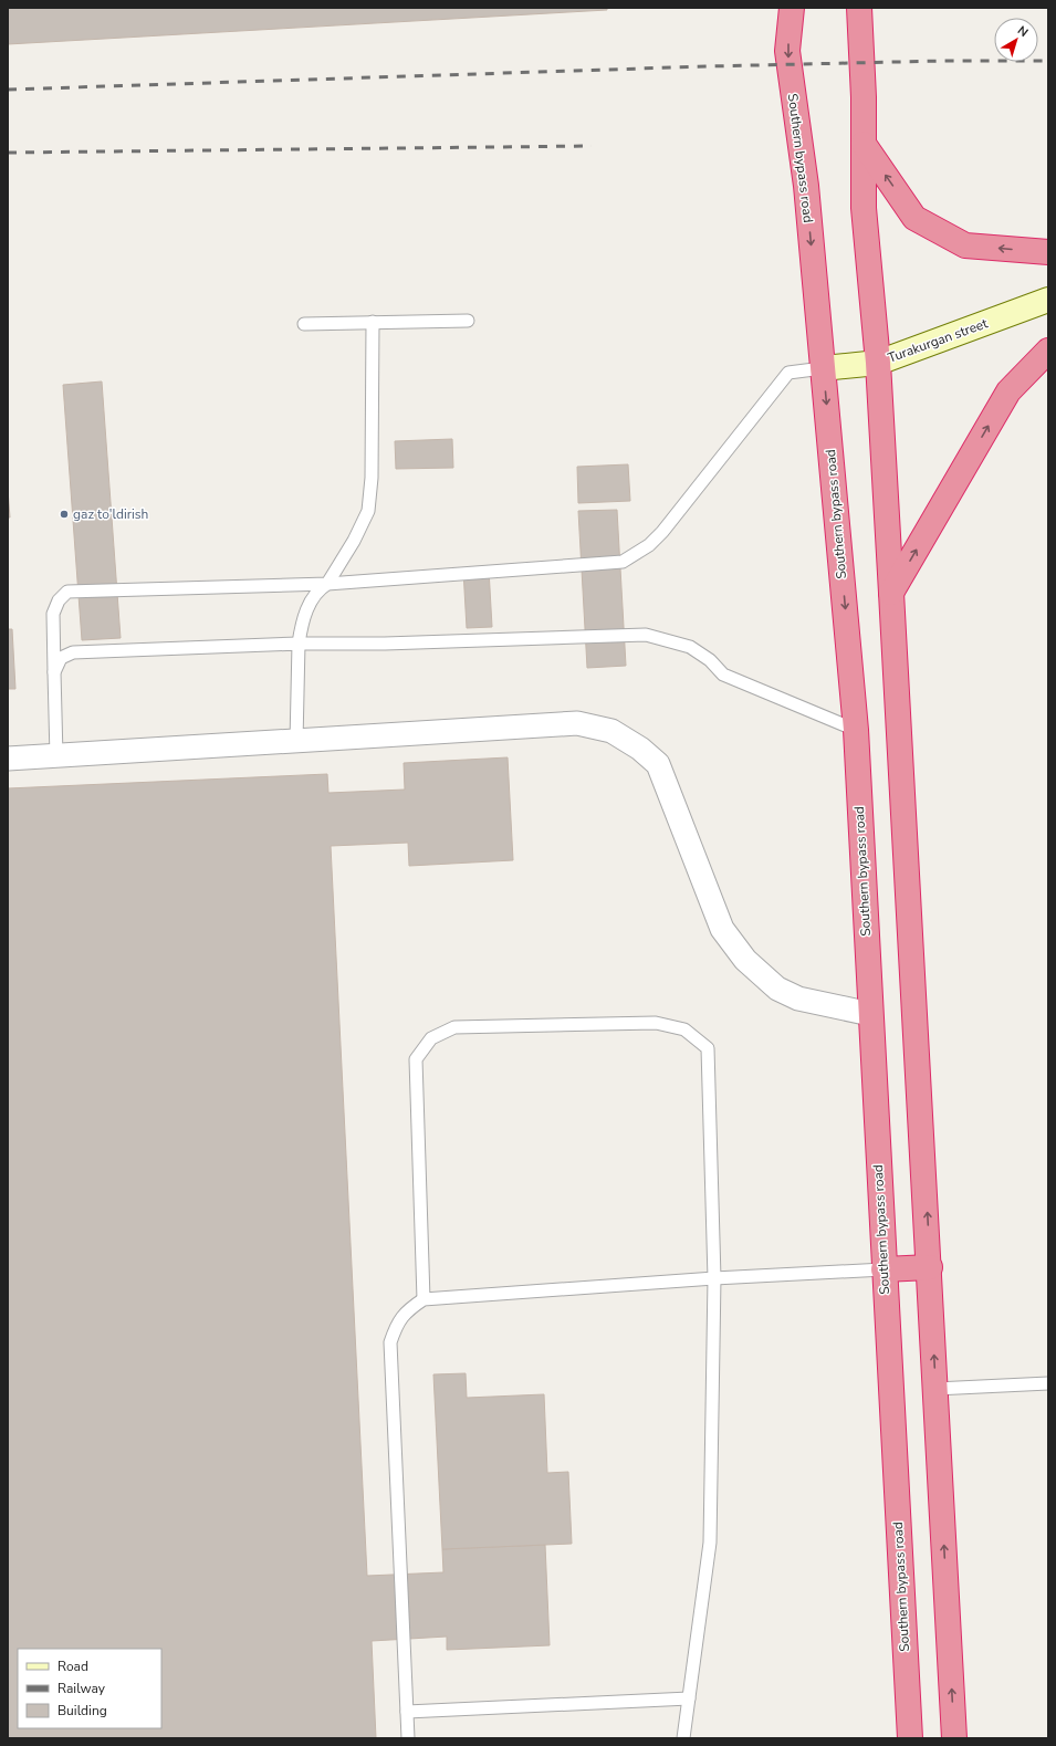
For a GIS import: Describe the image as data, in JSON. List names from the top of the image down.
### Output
{
  "streets": {
    "highway": ["Southern bypass road"],
    "main road": ["Turakurgan street"]
  },
  "crossings": [
    ["Southern bypass road", "Turakurgan street"]
  ],
  "places": ["gaz to'ldirish"],
  "legend": ["Road", "Railway", "Building"],
  "north": "top right"
}
